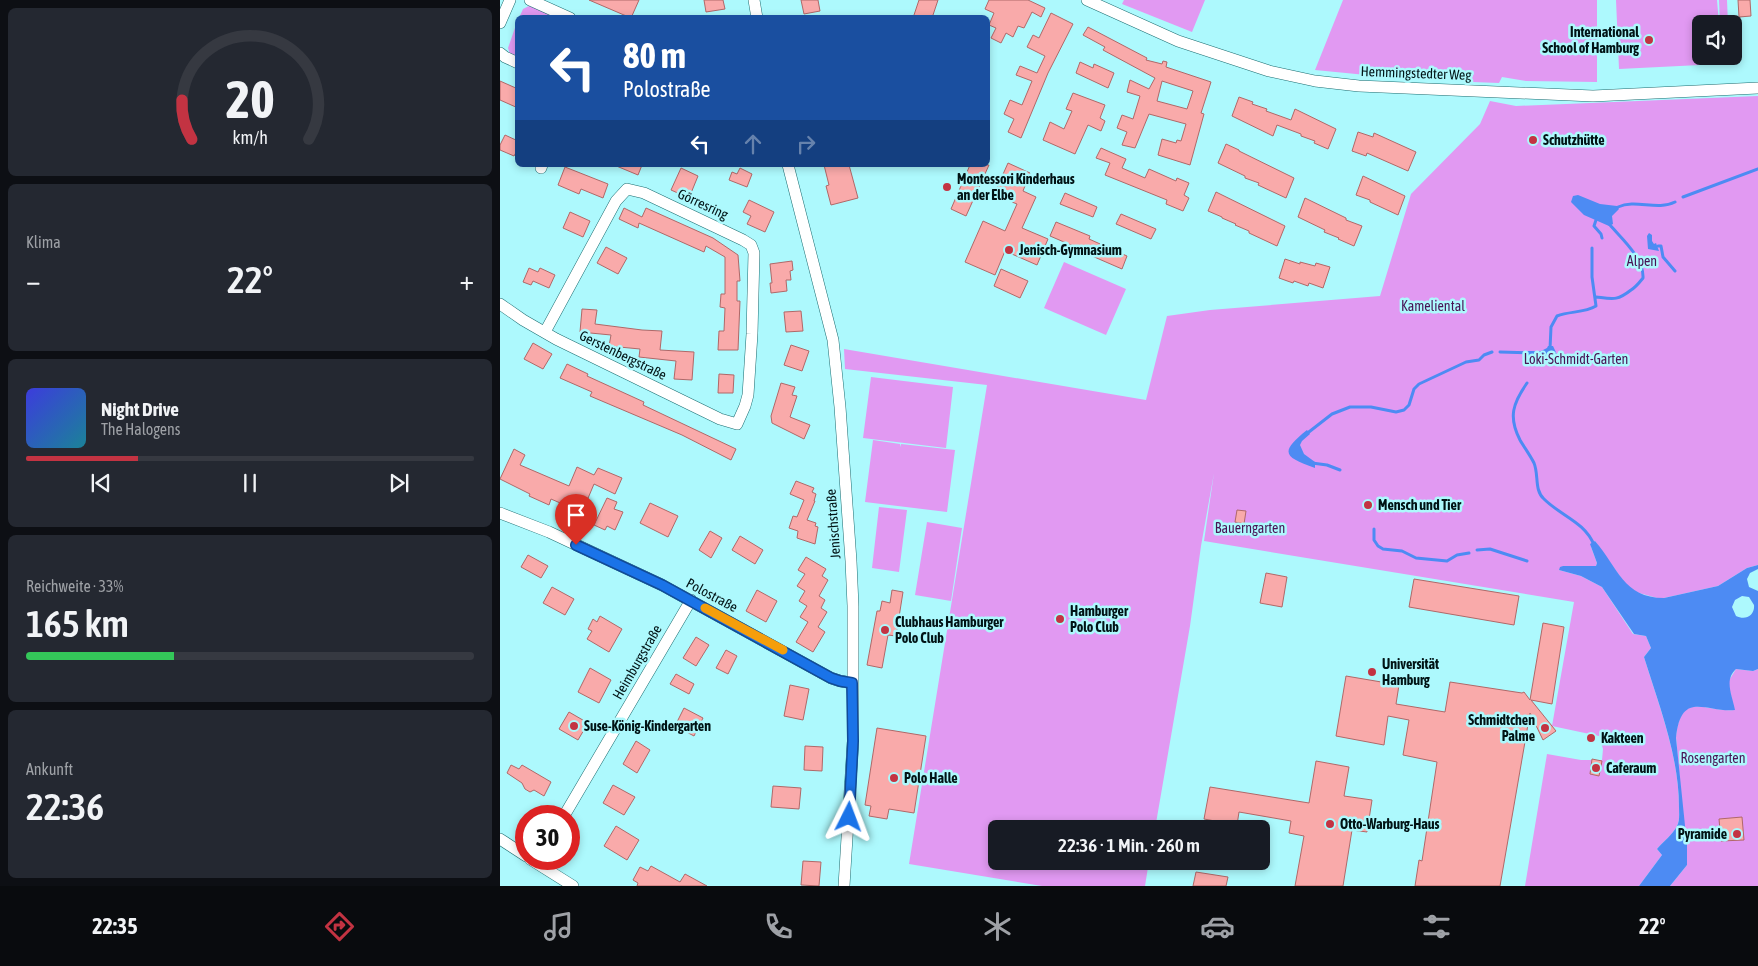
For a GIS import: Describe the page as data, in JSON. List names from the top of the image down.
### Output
{
  "streets": {
    "street": [
      "Hemmingstedter Weg",
      "Görresring",
      "Gerstenbergstraße",
      "Jenischstraße",
      "Polostraße",
      "Heimburgstraße"
    ]
  },
  "crossings": [
    ["Görresring", "Gerstenbergstraße"],
    ["Jenischstraße", "Polostraße"],
    ["Polostraße", "Heimburgstraße"]
  ],
  "parks": [
    "Alpen",
    "Kameliental",
    "Loki-Schmidt-Garten",
    "Bauerngarten",
    "Rosengarten"
  ],
  "places": [
    "International School of Hamburg",
    "Schutzhütte",
    "Montessori Kinderhaus an der Elbe",
    "Jenisch-Gymnasium",
    "Mensch und Tier",
    "Hamburger Polo Club",
    "Clubhaus Hamburger Polo Club",
    "Universität Hamburg",
    "Suse-König-Kindergarten",
    "Schmidtchen Palme",
    "Kakteen",
    "Caferaum",
    "Polo Halle",
    "Otto-Warburg-Haus",
    "Pyramide"
  ],
  "page": {
    "turn": ["80 m", "Polostraße"],
    "tile": [
      "Klima",
      ["Reichweite · 33%", "165 km"],
      ["Ankunft", "22:36"]
    ],
    "heat": ["−", "22°", "+"],
    "song": ["Night Drive", "The Halogens"],
    "limit": "30",
    "trip": "22:36 · 1 Min. · 260 m",
    "tabs": ["22:35", "22°"],
    "gauge": ["20", "km/h"]
  }
}
